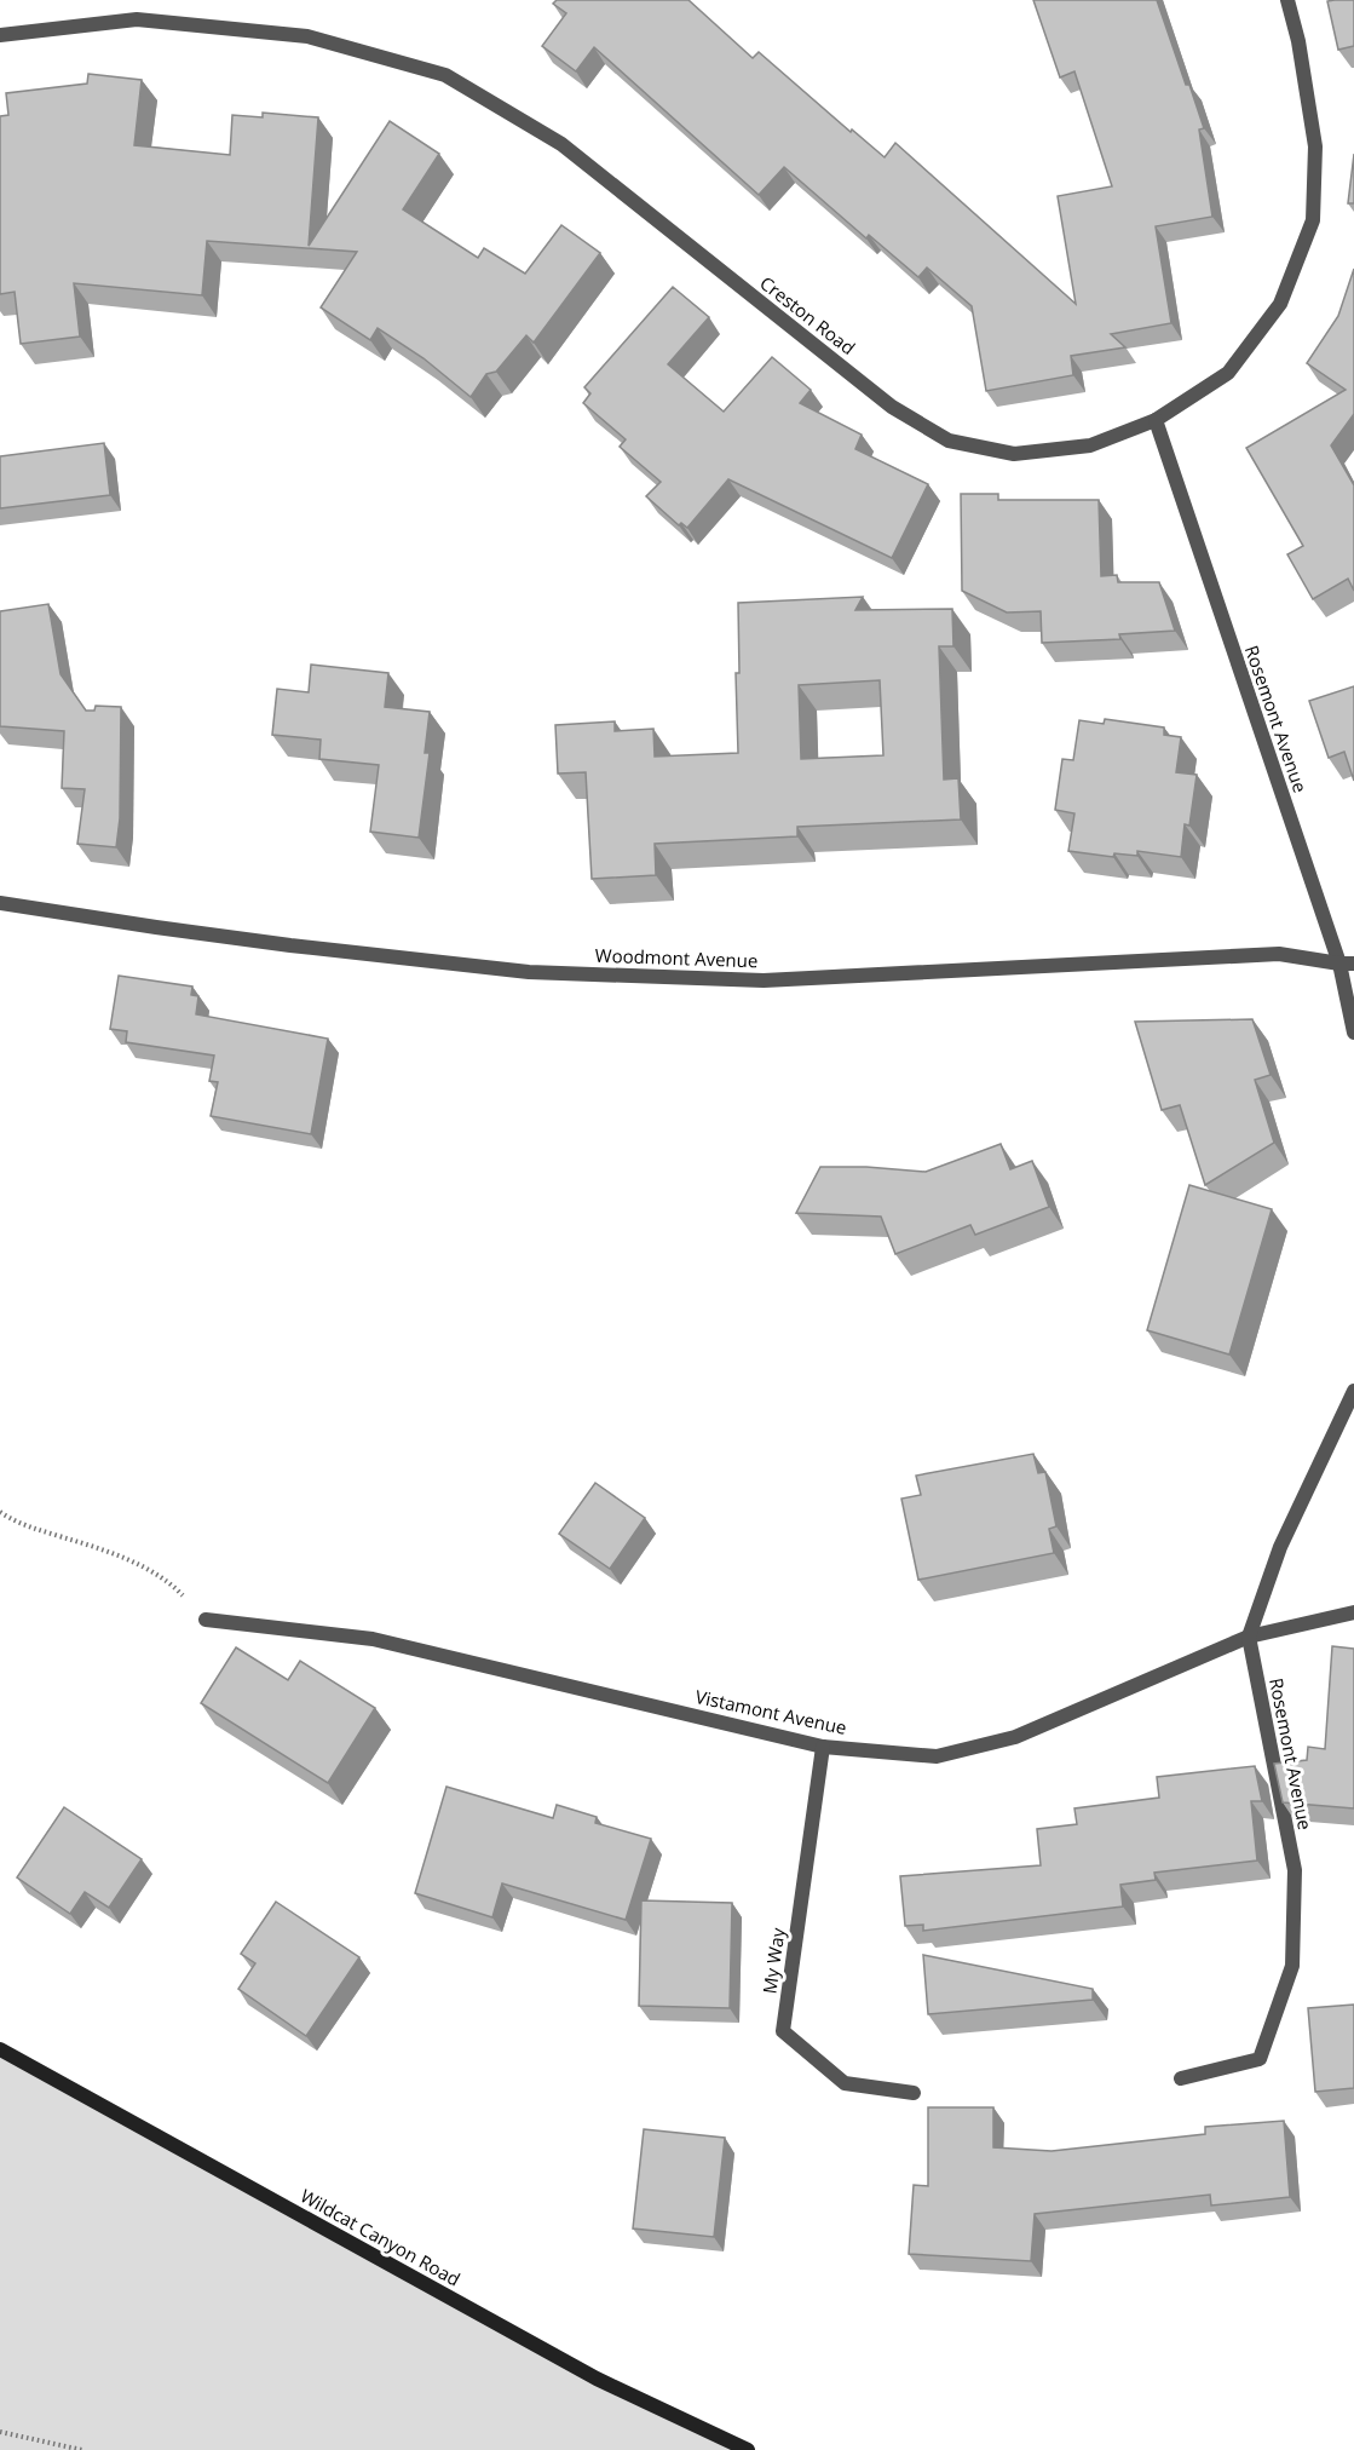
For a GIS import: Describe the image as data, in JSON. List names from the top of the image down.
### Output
{
  "streets": {
    "street": [
      "Creston Road",
      "Rosemont Avenue",
      "Woodmont Avenue",
      "Vistamont Avenue",
      "My Way",
      "Wildcat Canyon Road"
    ]
  },
  "crossings": [
    ["Creston Road", "Rosemont Avenue"],
    ["Rosemont Avenue", "Woodmont Avenue"],
    ["Rosemont Avenue", "Vistamont Avenue"],
    ["Vistamont Avenue", "My Way"]
  ]
}
